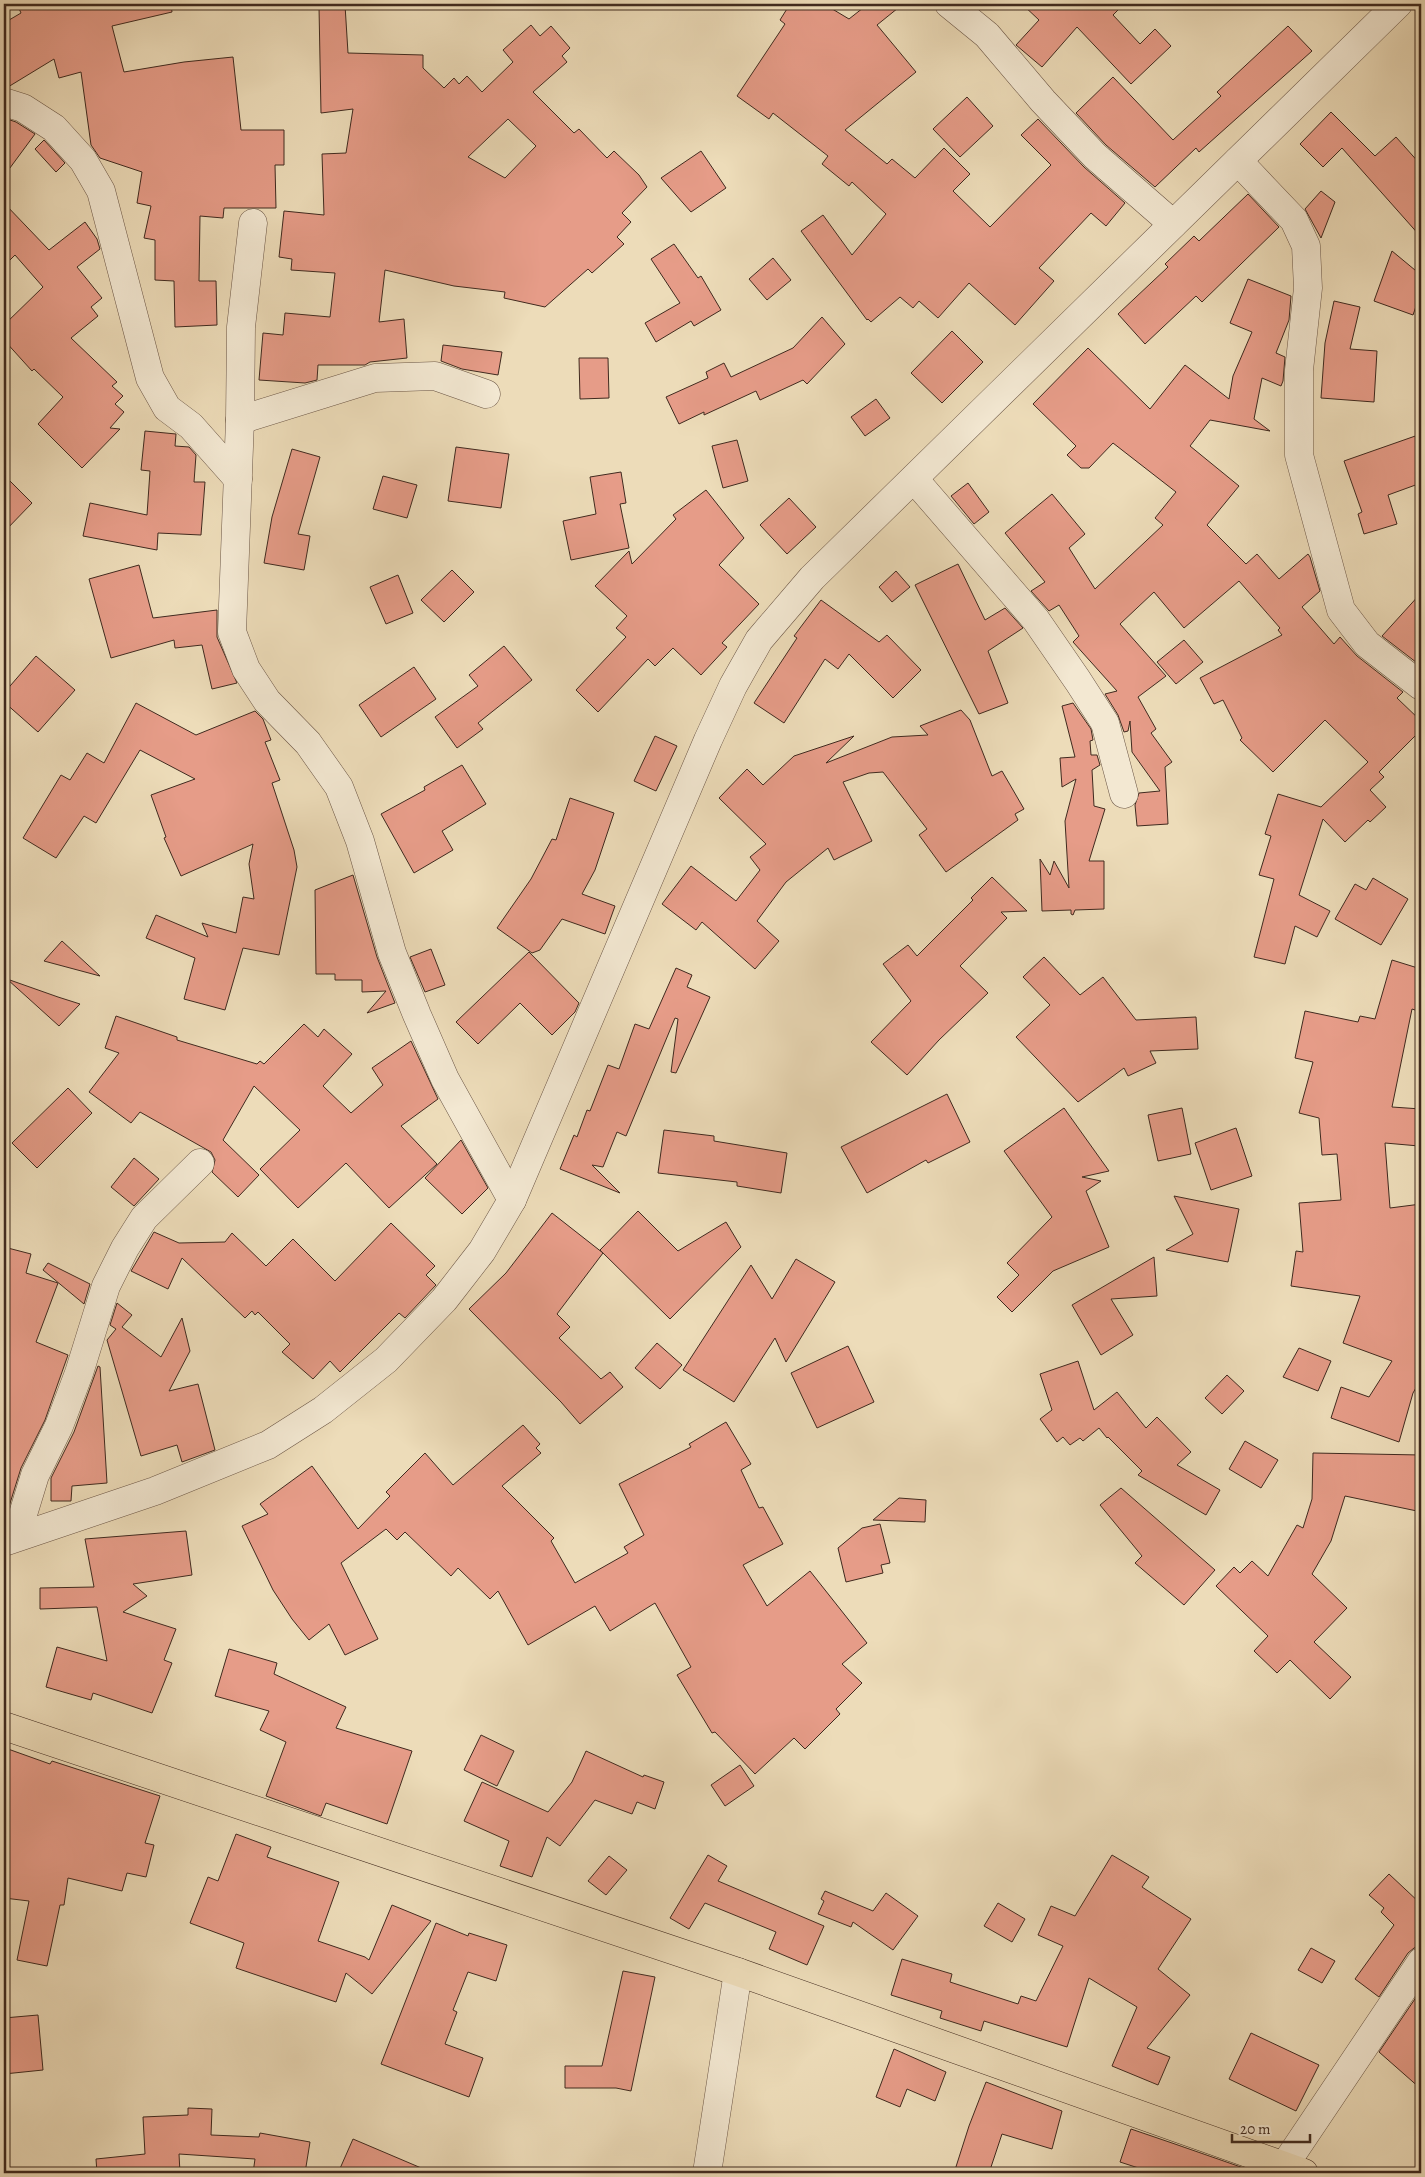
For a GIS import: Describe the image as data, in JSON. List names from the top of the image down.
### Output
{
  "scale_bar": "20 m"
}
